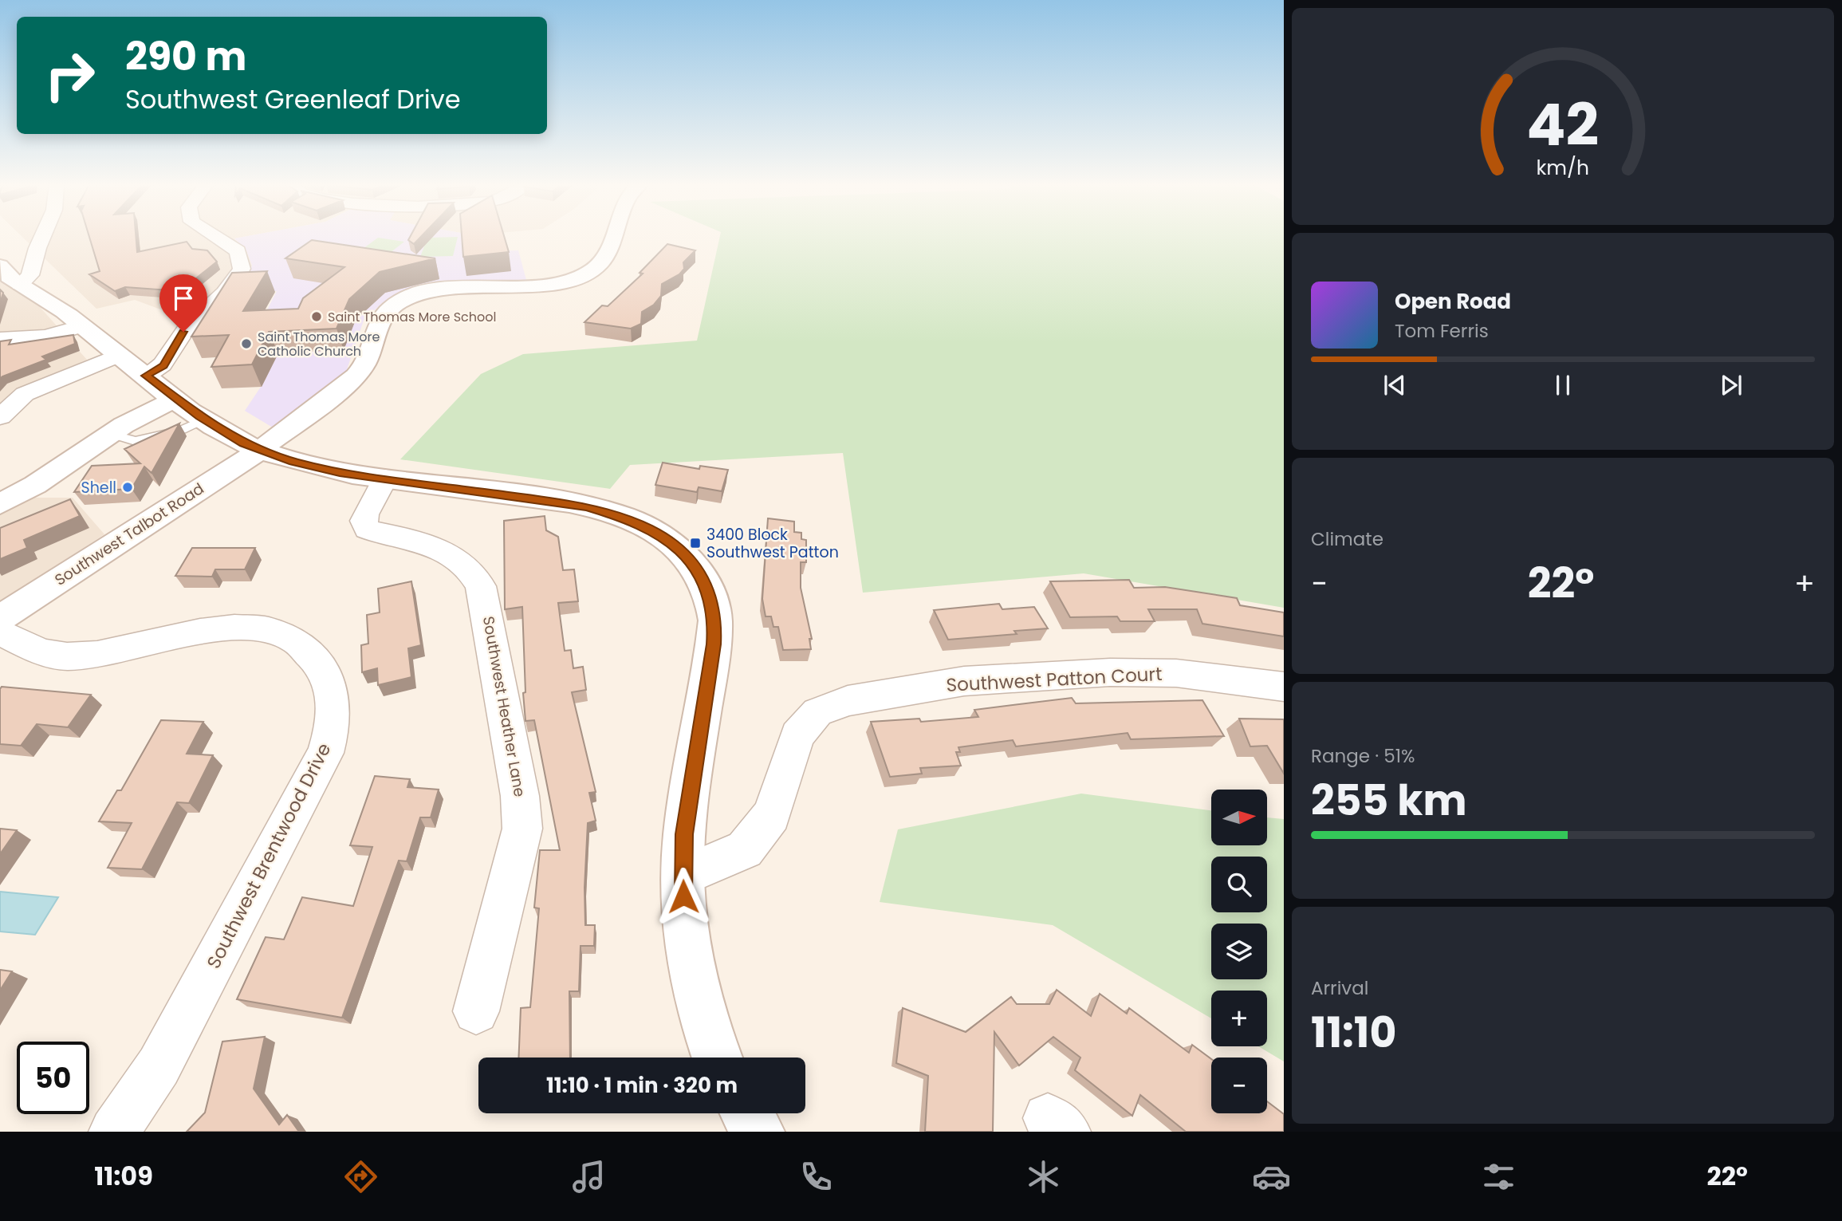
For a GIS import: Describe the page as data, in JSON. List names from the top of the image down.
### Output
{
  "streets": {
    "main road": ["Southwest Talbot Road"],
    "street": ["Southwest Patton Court", "Southwest Heather Lane", "Southwest Brentwood Drive"]
  },
  "places": {
    "other": ["Saint Thomas More School", "Saint Thomas More Catholic Church", "Shell"],
    "transit": ["3400 Block Southwest Patton"]
  },
  "north": "right",
  "page": {
    "turn": ["290 m", "Southwest Greenleaf Drive"],
    "song": ["Open Road", "Tom Ferris"],
    "tile": [
      "Climate",
      ["Range · 51%", "255 km"],
      ["Arrival", "11:10"]
    ],
    "heat": ["−", "22°", "+"],
    "map_buttons": ["+", "−"],
    "limit": "50",
    "trip": "11:10 · 1 min · 320 m",
    "tabs": ["11:09", "22°"],
    "gauge": ["42", "km/h"]
  }
}
